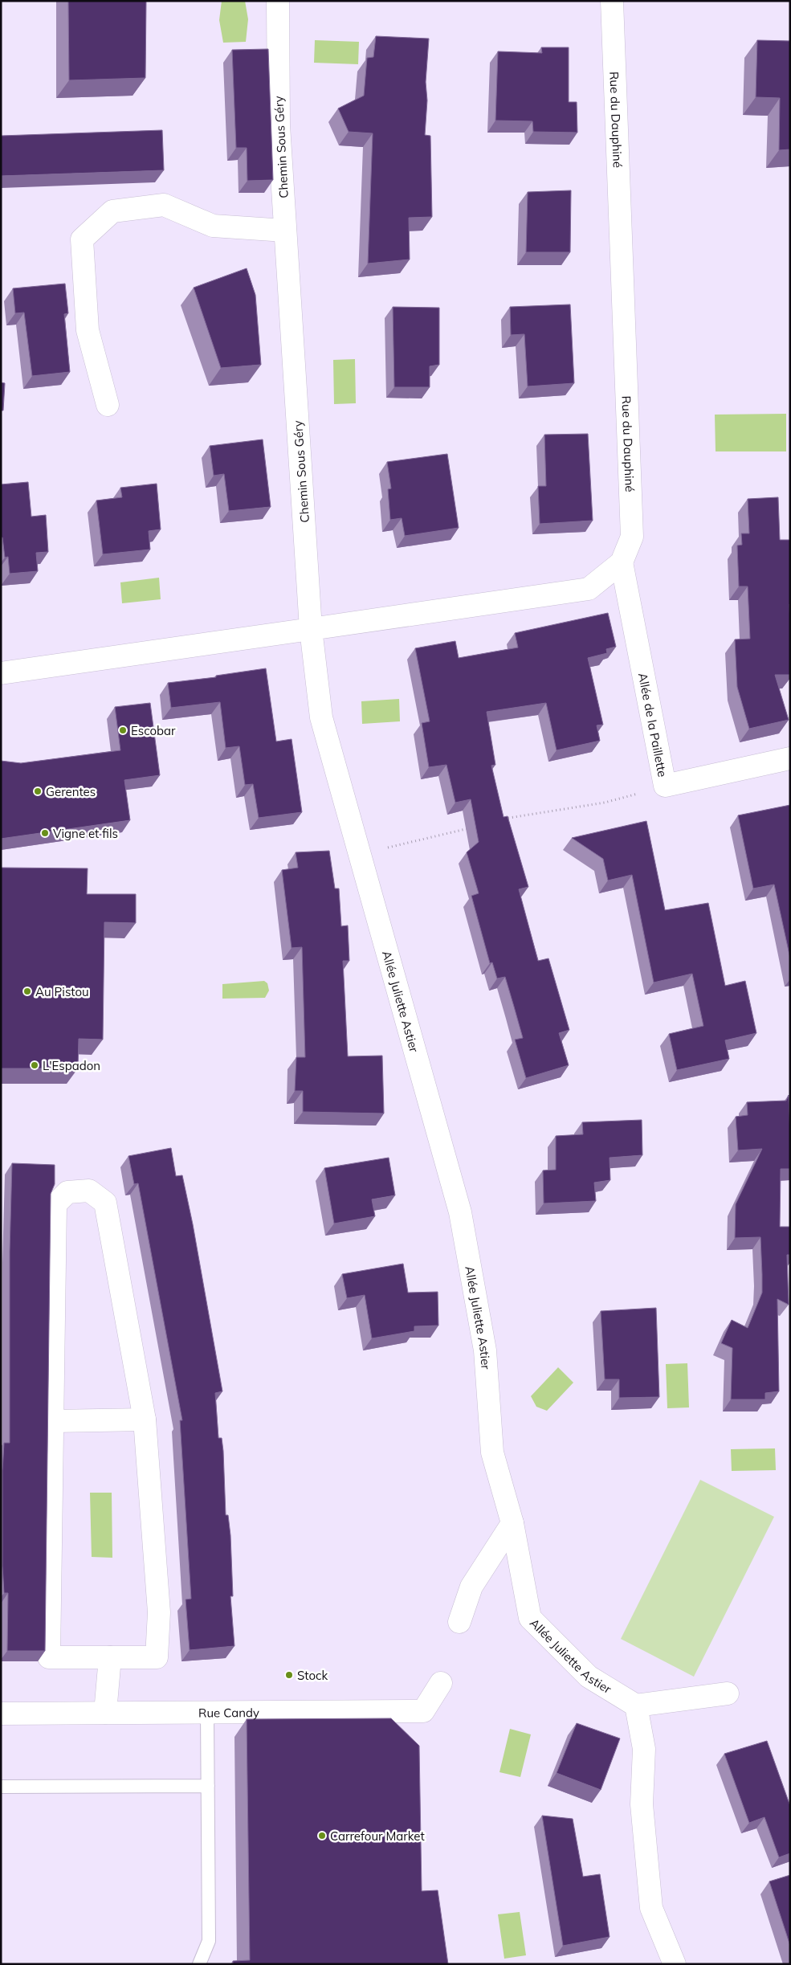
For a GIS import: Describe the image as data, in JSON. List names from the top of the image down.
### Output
{
  "streets": {
    "street": [
      "Rue du Dauphiné",
      "Chemin Sous Géry",
      "Allée de la Paillette",
      "Allée Juliette Astier",
      "Rue Candy"
    ]
  },
  "crossings": [
    ["Rue du Dauphiné", "Chemin Sous Géry"],
    ["Rue du Dauphiné", "Allée de la Paillette"],
    ["Rue du Dauphiné", "Allée Juliette Astier"],
    ["Chemin Sous Géry", "Allée Juliette Astier"]
  ],
  "places": [
    "Escobar",
    "Gerentes",
    "Vigne et fils",
    "Au Pistou",
    "L'Espadon",
    "Stock",
    "Carrefour Market"
  ]
}
